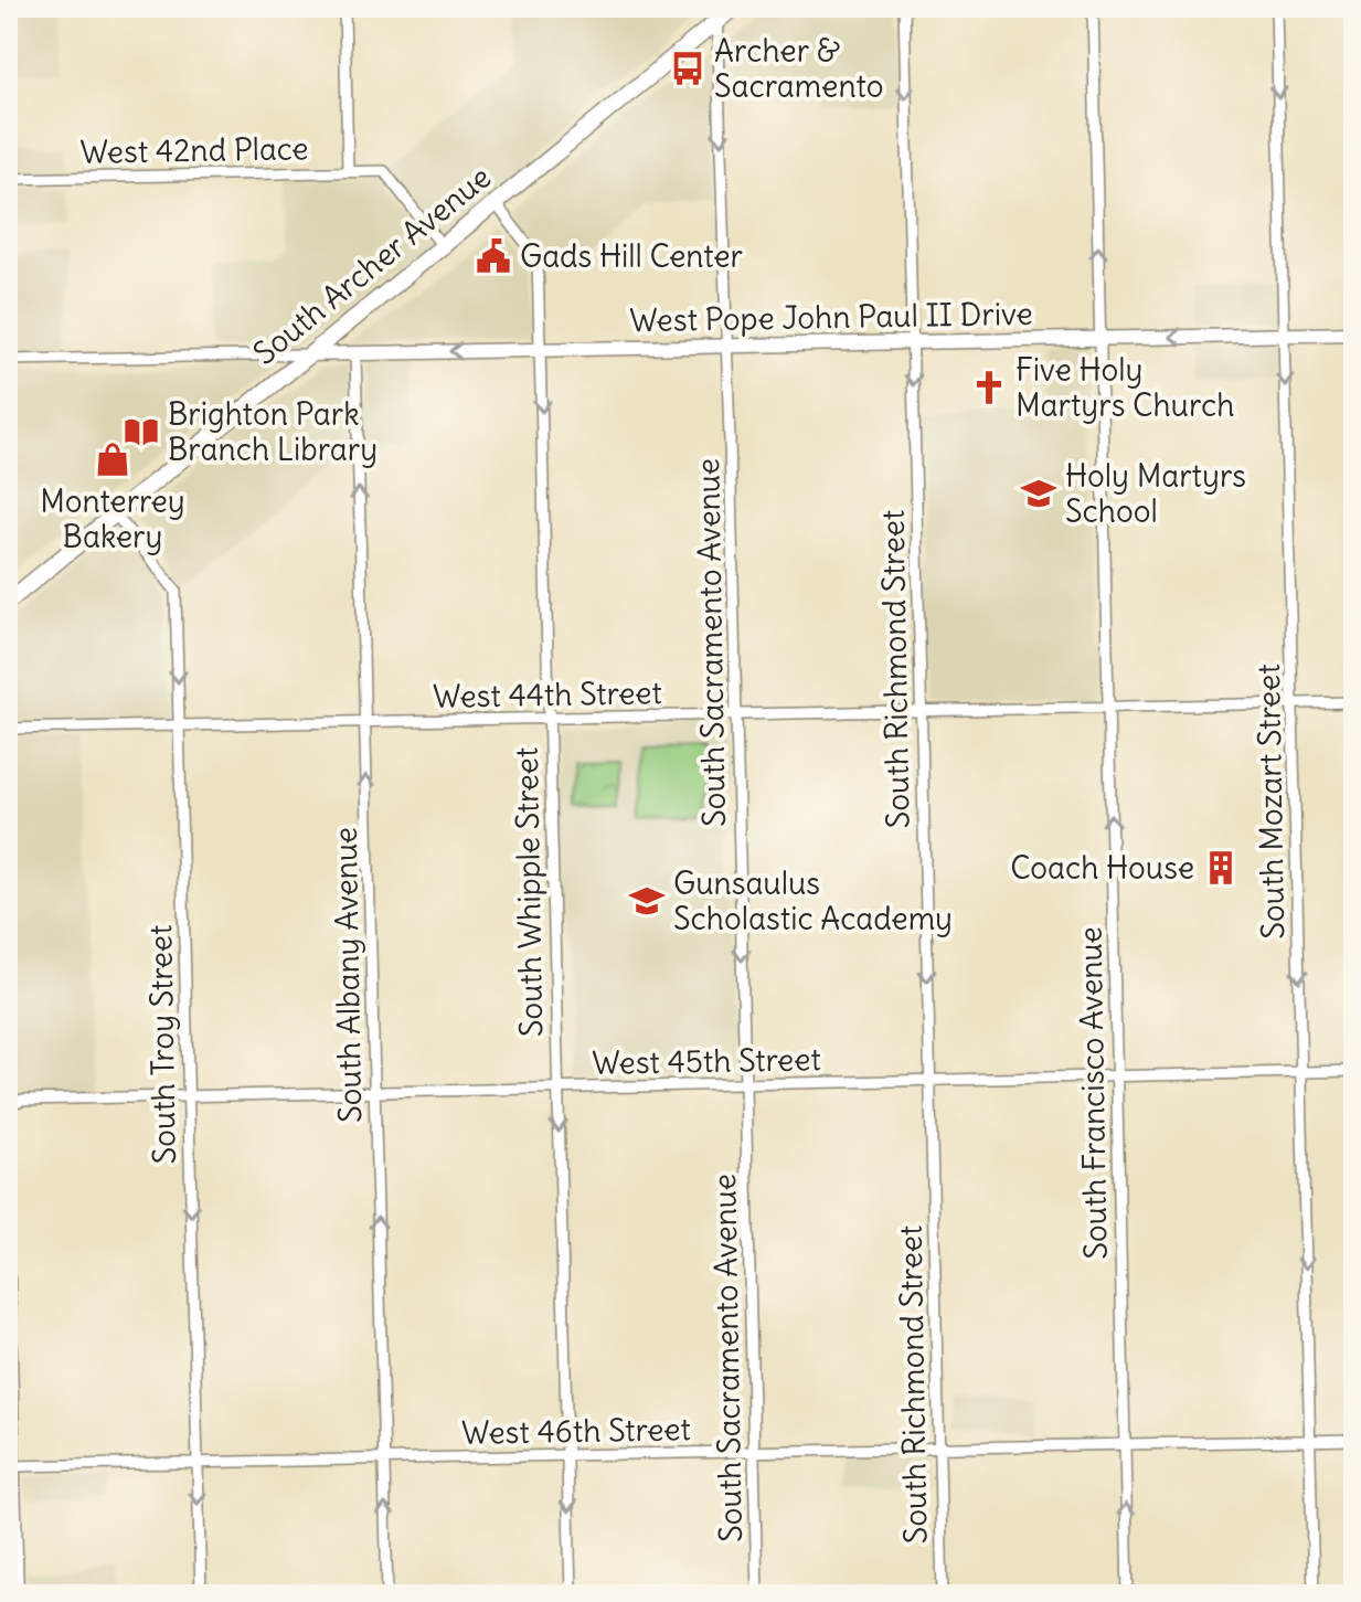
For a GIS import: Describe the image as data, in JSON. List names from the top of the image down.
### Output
{
  "streets": {
    "main road": ["South Archer Avenue"],
    "street": [
      "West 42nd Place",
      "West Pope John Paul II Drive",
      "South Sacramento Avenue",
      "South Richmond Street",
      "West 44th Street",
      "South Mozart Street",
      "South Whipple Street",
      "South Albany Avenue",
      "South Troy Street",
      "West 45th Street",
      "South Francisco Avenue",
      "West 46th Street"
    ]
  },
  "crossings": [
    ["West 42nd Place", "South Archer Avenue"],
    ["South Archer Avenue", "West Pope John Paul II Drive"],
    ["South Archer Avenue", "South Sacramento Avenue"],
    ["South Archer Avenue", "South Whipple Street"],
    ["South Archer Avenue", "South Troy Street"],
    ["West Pope John Paul II Drive", "South Sacramento Avenue"],
    ["West Pope John Paul II Drive", "South Richmond Street"],
    ["West Pope John Paul II Drive", "South Mozart Street"],
    ["West Pope John Paul II Drive", "South Whipple Street"],
    ["West Pope John Paul II Drive", "South Albany Avenue"],
    ["West Pope John Paul II Drive", "South Francisco Avenue"],
    ["South Sacramento Avenue", "West 44th Street"],
    ["South Sacramento Avenue", "West 45th Street"],
    ["South Sacramento Avenue", "West 46th Street"],
    ["South Richmond Street", "West 44th Street"],
    ["South Richmond Street", "West 45th Street"],
    ["South Richmond Street", "West 46th Street"],
    ["West 44th Street", "South Mozart Street"],
    ["West 44th Street", "South Whipple Street"],
    ["West 44th Street", "South Albany Avenue"],
    ["West 44th Street", "South Troy Street"],
    ["West 44th Street", "South Francisco Avenue"],
    ["South Mozart Street", "West 45th Street"],
    ["South Mozart Street", "West 46th Street"],
    ["South Whipple Street", "West 45th Street"],
    ["South Whipple Street", "West 46th Street"],
    ["South Albany Avenue", "West 45th Street"],
    ["South Albany Avenue", "West 46th Street"],
    ["South Troy Street", "West 45th Street"],
    ["South Troy Street", "West 46th Street"],
    ["West 45th Street", "South Francisco Avenue"],
    ["South Francisco Avenue", "West 46th Street"]
  ],
  "one_way": [
    "West Pope John Paul II Drive",
    "South Sacramento Avenue",
    "South Richmond Street",
    "South Mozart Street",
    "South Whipple Street",
    "South Albany Avenue",
    "South Troy Street",
    "South Francisco Avenue"
  ],
  "places": {
    "bus stop": ["Archer & Sacramento"],
    "public building": ["Gads Hill Center"],
    "church": ["Five Holy Martyrs Church"],
    "library": ["Brighton Park Branch Library"],
    "shop": ["Monterrey Bakery"],
    "school or university": ["Holy Martyrs School", "Gunsaulus Scholastic Academy"],
    "building": ["Coach House"]
  }
}
